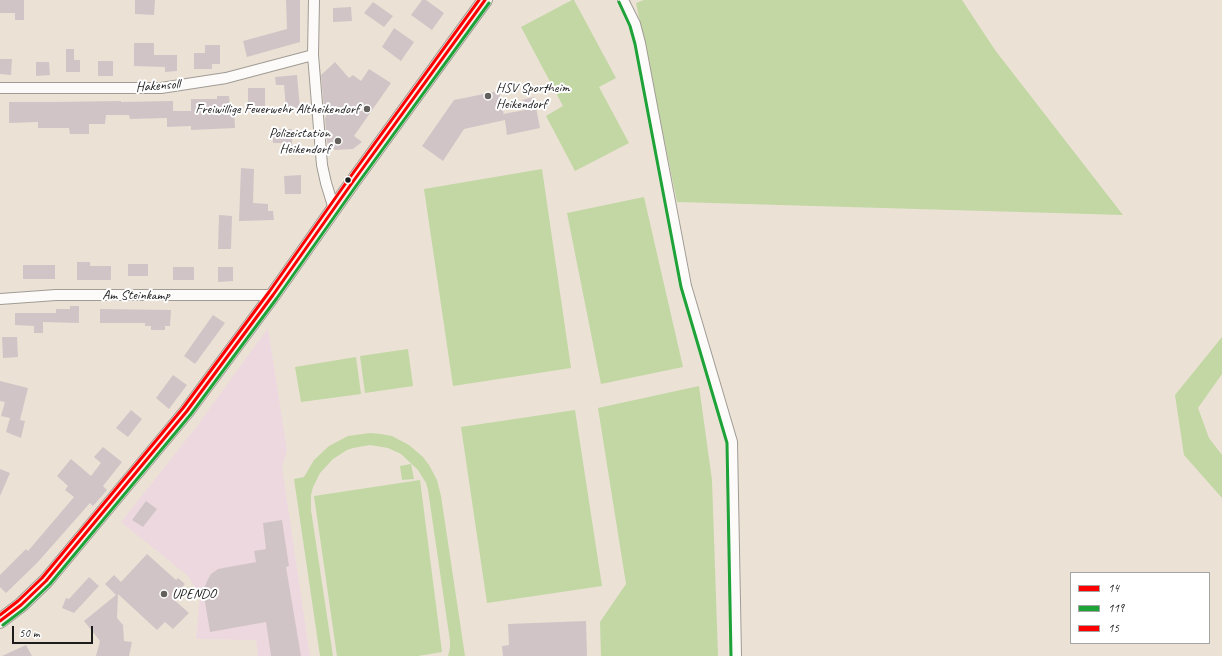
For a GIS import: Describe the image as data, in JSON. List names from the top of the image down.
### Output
{
  "streets": {
    "street": ["Hakensoll", "Am Steinkamp"]
  },
  "places": [
    "HSV Sportheim Heikendorf",
    "Freiwillige Feuerwehr Altheikendorf",
    "Polizeistation Heikendorf",
    "UPENDO"
  ],
  "lines": ["transit line 14", "transit line 15", "transit line 119"],
  "legend": ["14", "119", "15"],
  "scale_bar": "50 m"
}
